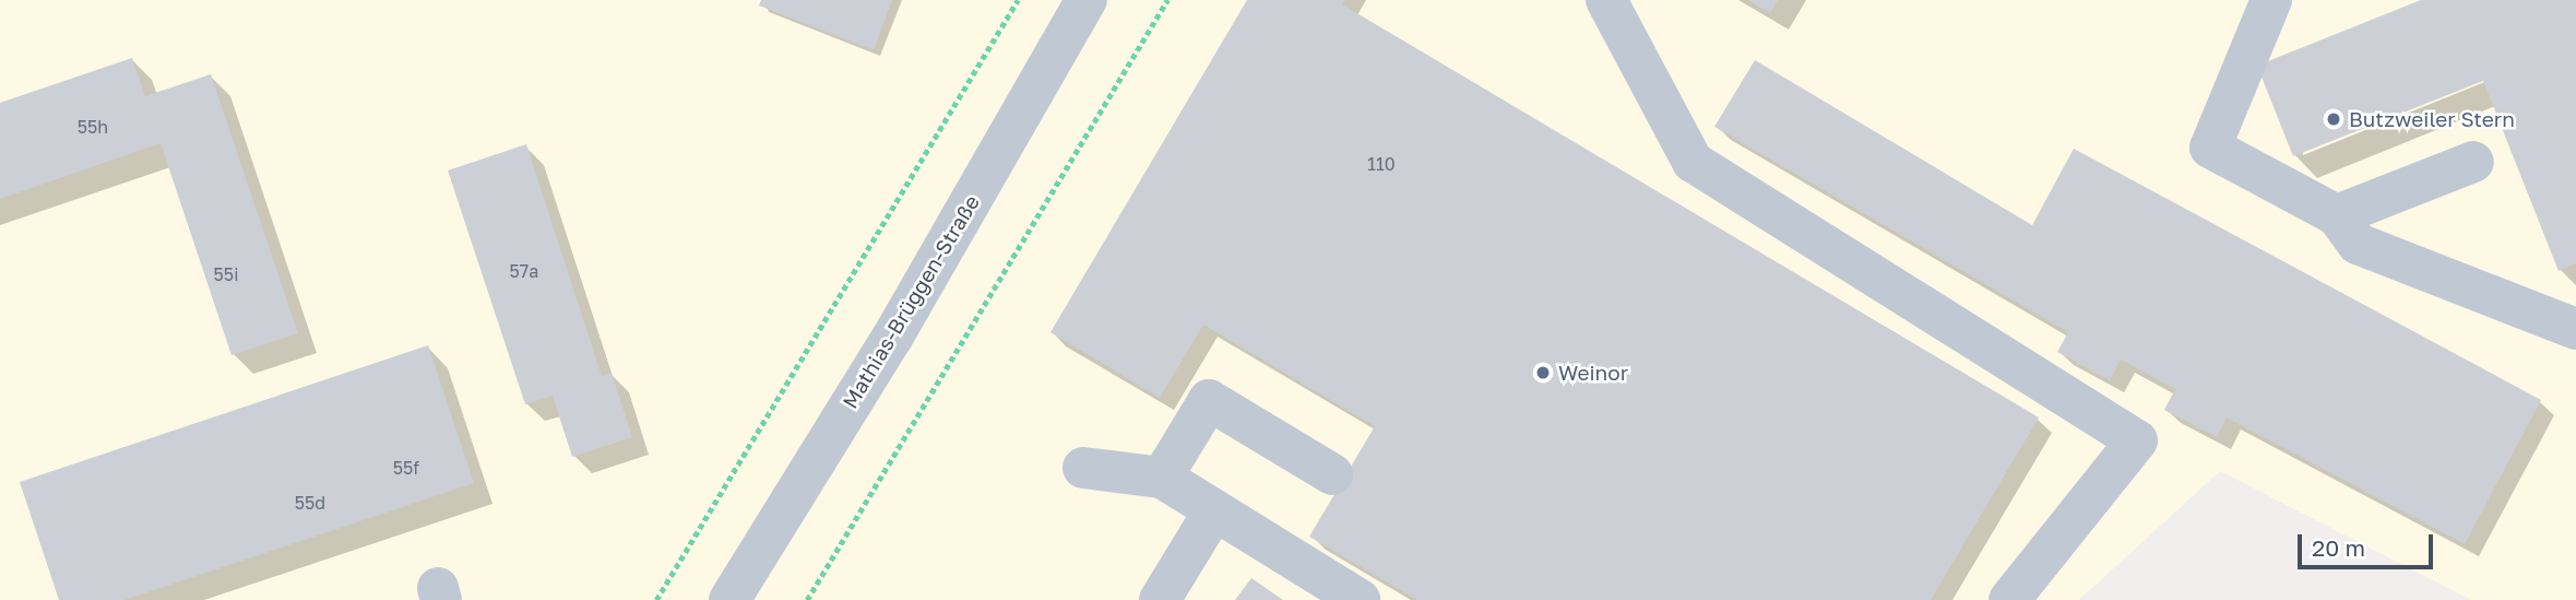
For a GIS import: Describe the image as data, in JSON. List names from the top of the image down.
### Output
{
  "streets": {
    "street": ["Mathias-Brüggen-Straße"]
  },
  "places": ["Butzweiler Stern", "Weinor"],
  "house_numbers": [
    "55h",
    "110",
    "57a",
    "55i",
    "55f",
    "55d"
  ],
  "scale_bar": "20 m"
}
